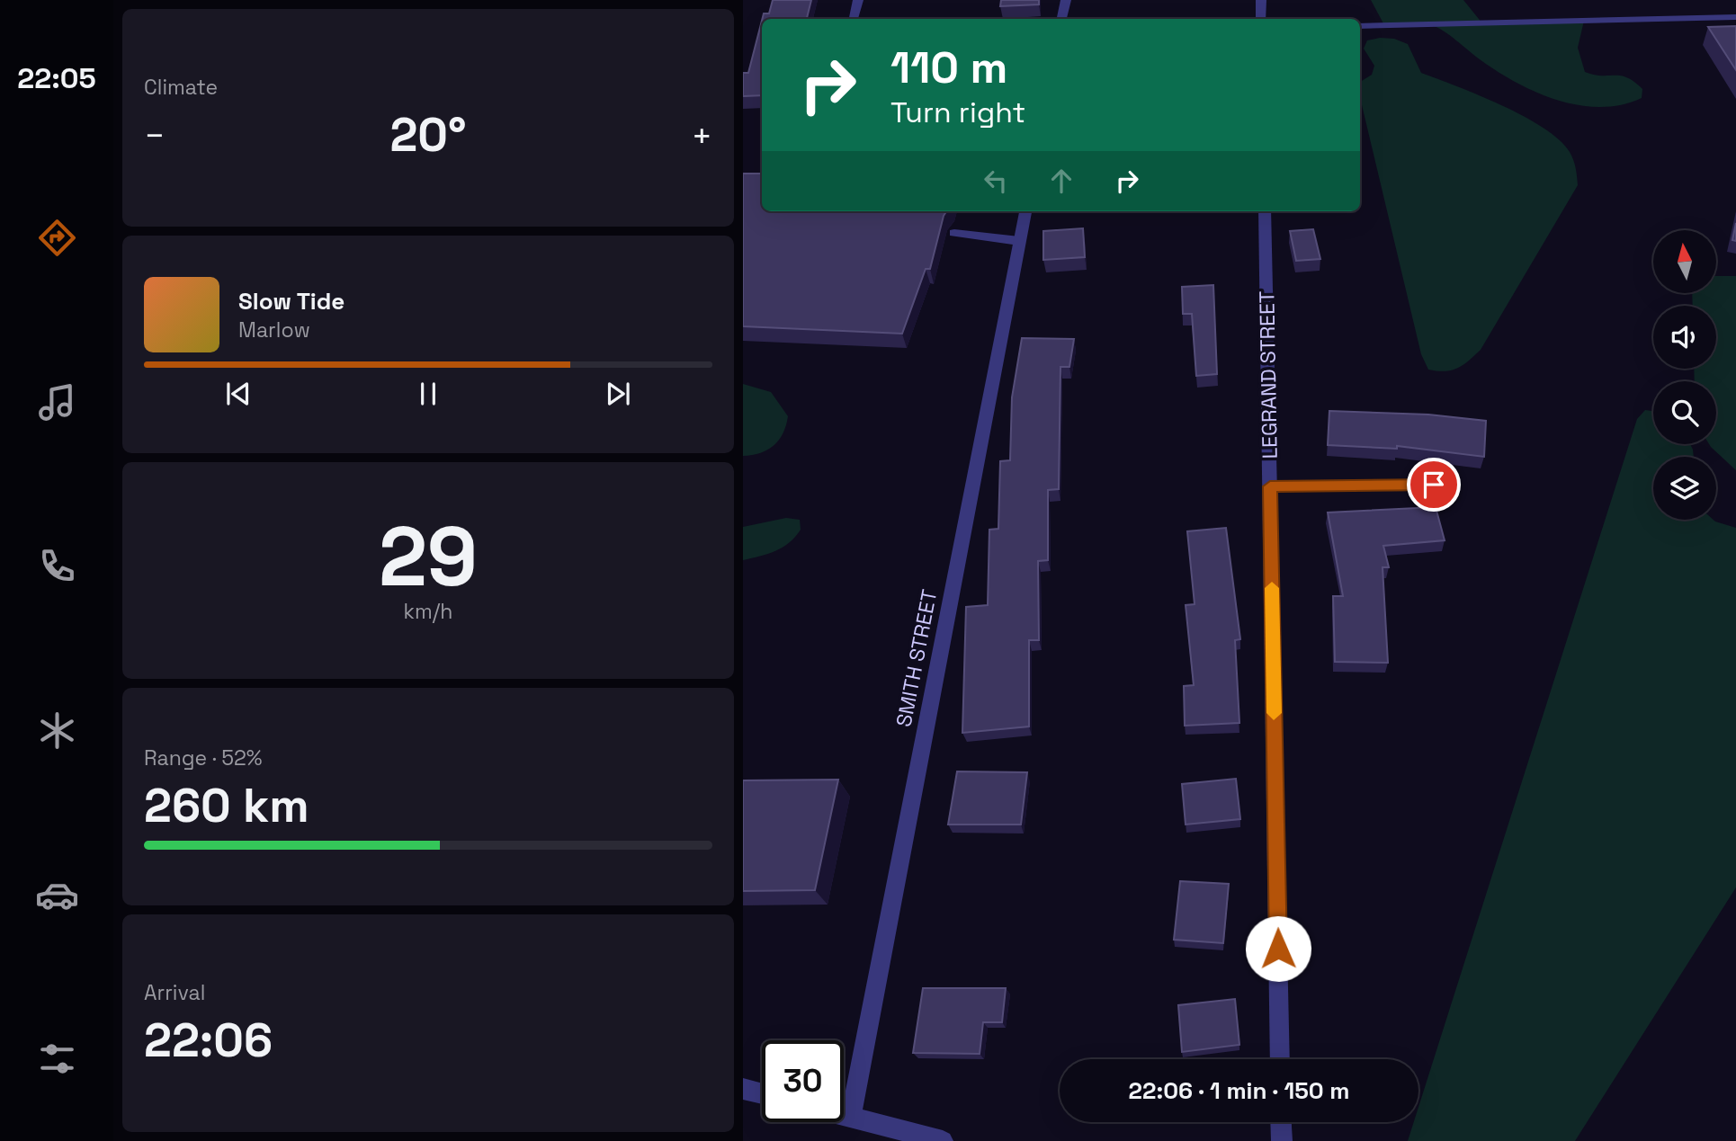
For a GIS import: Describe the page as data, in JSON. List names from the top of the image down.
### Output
{
  "streets": {
    "street": ["LEGRAND STREET", "SMITH STREET"]
  },
  "north": "top",
  "page": {
    "tabs": "22:05",
    "tile": [
      "Climate",
      ["29", "km/h"],
      ["Range · 52%", "260 km"],
      ["Arrival", "22:06"]
    ],
    "turn": ["110 m", "Turn right"],
    "heat": ["−", "20°", "+"],
    "song": ["Slow Tide", "Marlow"],
    "limit": "30",
    "trip": "22:06 · 1 min · 150 m"
  }
}
